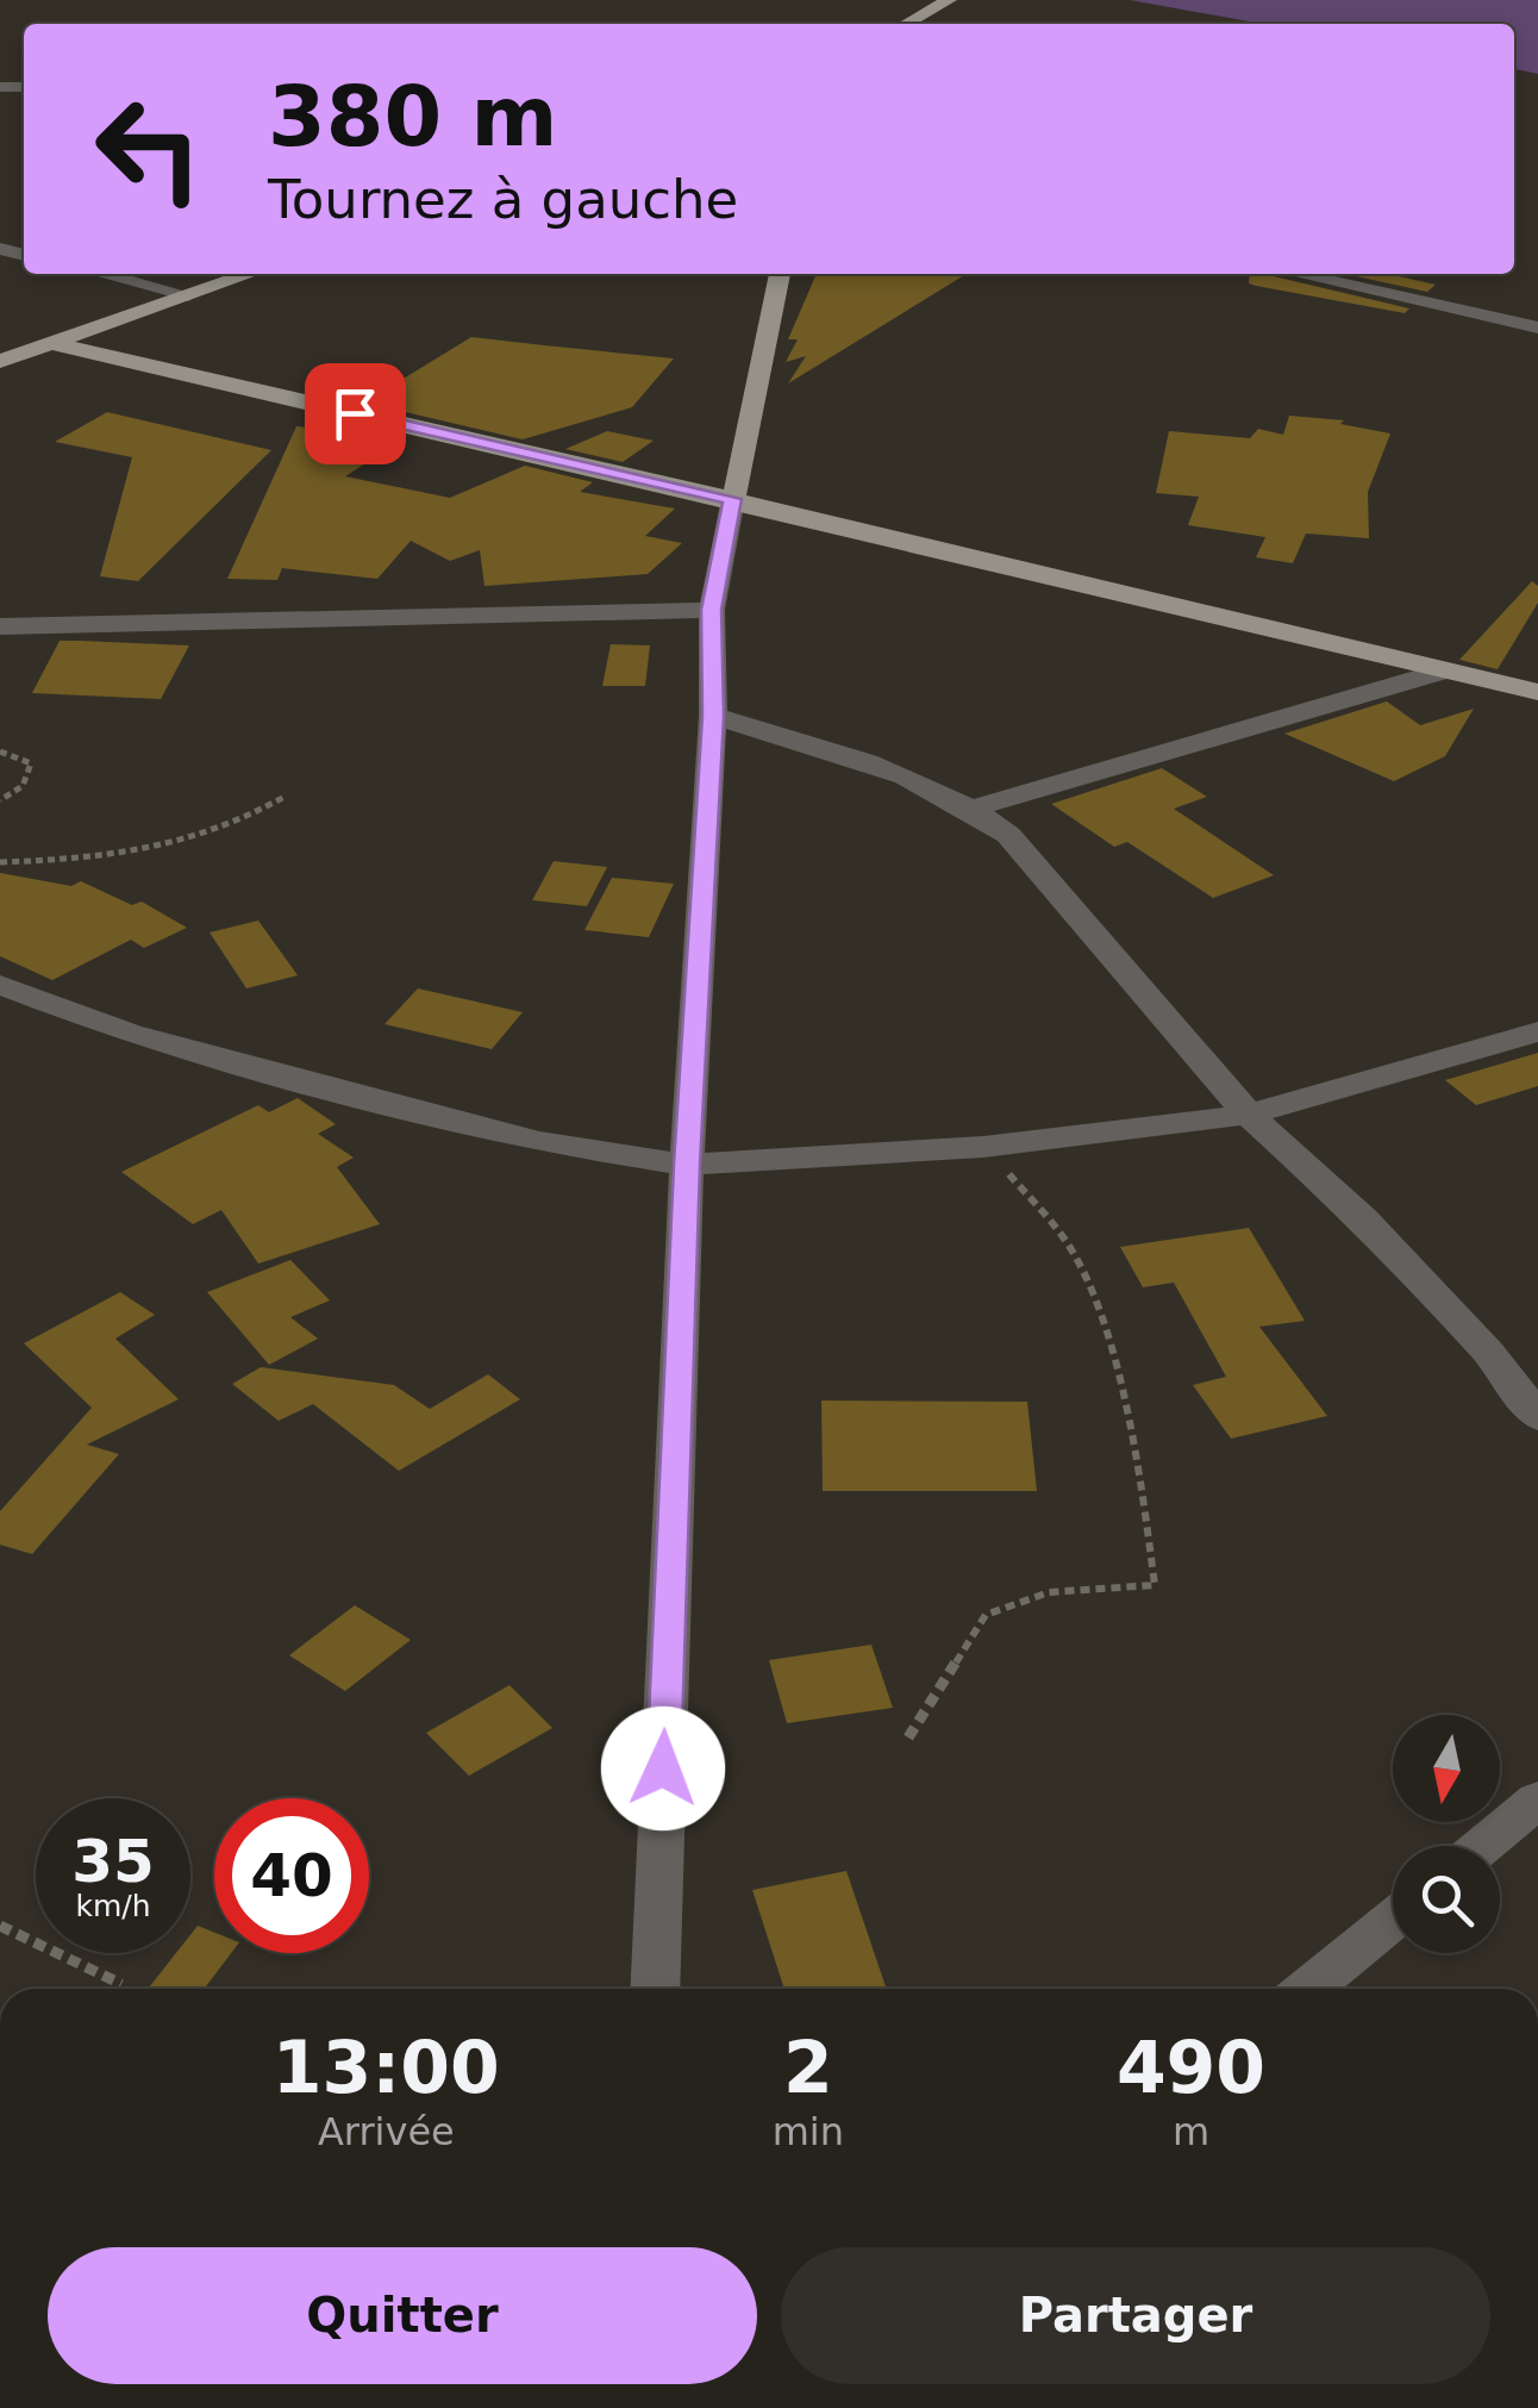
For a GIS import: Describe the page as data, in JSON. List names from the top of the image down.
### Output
{
  "north": "bottom",
  "page": {
    "turn": ["380 m", "Tournez à gauche"],
    "speed": "35 km/h",
    "limit": "40",
    "eta": [
      "13:00",
      "Arrivée",
      "2",
      "min",
      "490",
      "m"
    ],
    "buttons": ["Quitter", "Partager"]
  }
}
